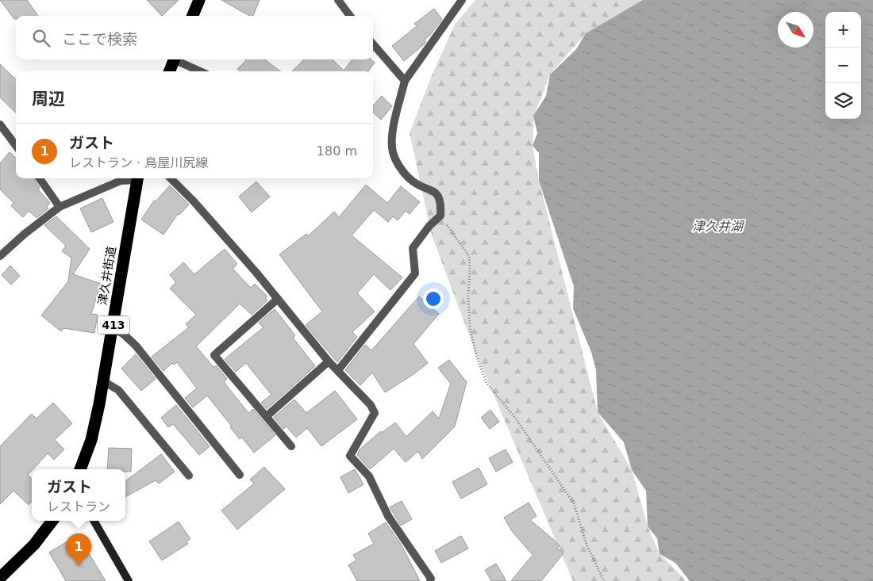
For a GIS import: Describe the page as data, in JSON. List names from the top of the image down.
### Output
{
  "streets": {
    "highway": ["津久井街道", "413"]
  },
  "water": ["津久井湖"],
  "north": "bottom right",
  "page": {
    "map_buttons": ["+", "−"],
    "search": "ここで検索",
    "heading": "周辺",
    "list": [
      {
        "mark": "1",
        "name": "ガスト",
        "note": "レストラン · 鳥屋川尻線",
        "value": "180 m"
      }
    ],
    "popup": ["ガスト", "レストラン"],
    "pins": "1"
  }
}
